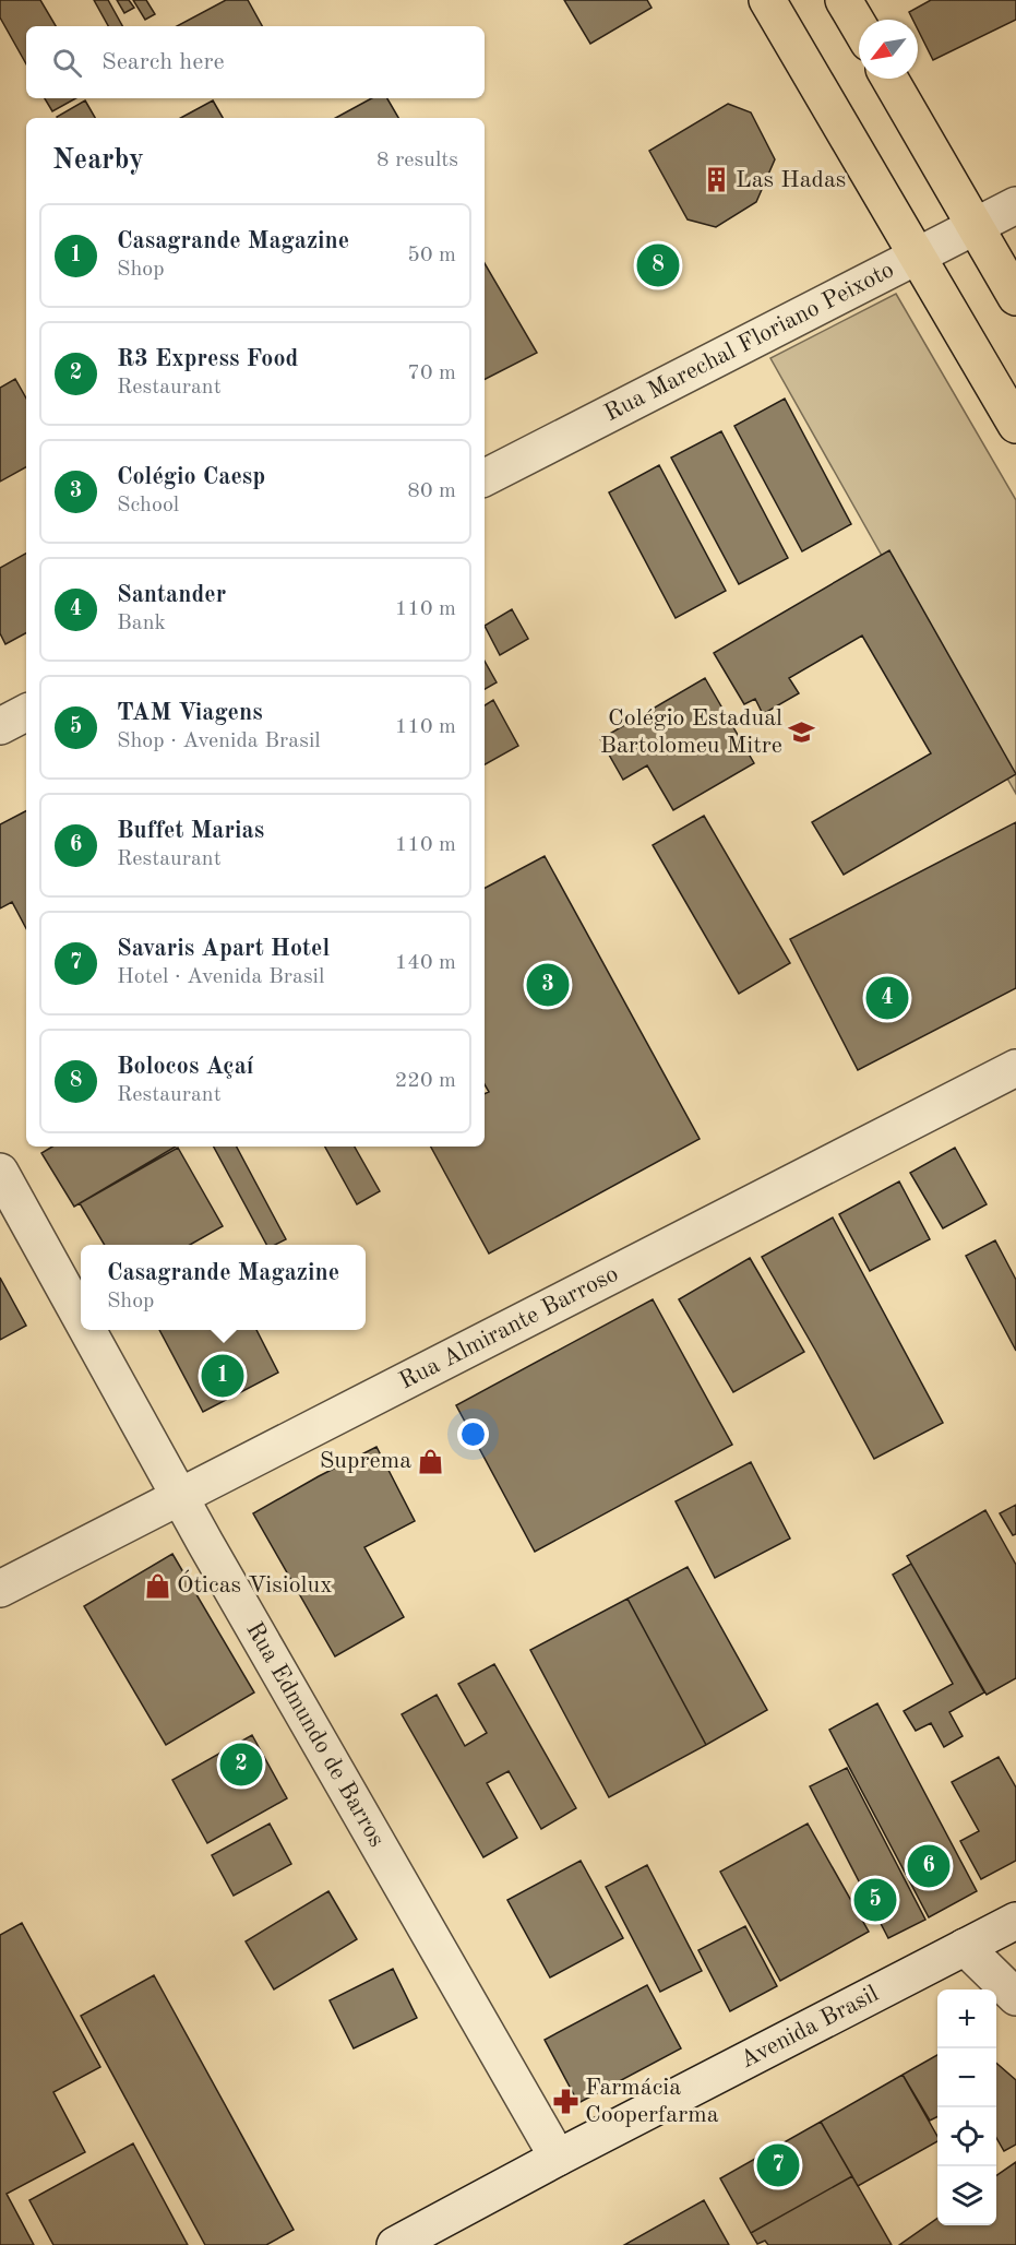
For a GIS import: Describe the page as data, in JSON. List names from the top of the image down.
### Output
{
  "streets": {
    "street": [
      "Rua Marechal Floriano Peixoto",
      "Rua Almirante Barroso",
      "Rua Edmundo de Barros",
      "Avenida Brasil"
    ]
  },
  "crossings": [
    ["Rua Almirante Barroso", "Rua Edmundo de Barros"],
    ["Rua Edmundo de Barros", "Avenida Brasil"]
  ],
  "places": {
    "building": ["Las Hadas"],
    "school or university": ["Colégio Estadual Bartolomeu Mitre"],
    "shop": ["Suprema", "Óticas Visiolux"],
    "pharmacy": ["Farmácia Cooperfarma"]
  },
  "north": "bottom left",
  "page": {
    "search": "Search here",
    "heading": ["Nearby", "8 results"],
    "list": [
      {
        "mark": "1",
        "name": "Casagrande Magazine",
        "note": "Shop",
        "value": "50 m"
      },
      {
        "mark": "2",
        "name": "R3 Express Food",
        "note": "Restaurant",
        "value": "70 m"
      },
      {
        "mark": "3",
        "name": "Colégio Caesp",
        "note": "School",
        "value": "80 m"
      },
      {
        "mark": "4",
        "name": "Santander",
        "note": "Bank",
        "value": "110 m"
      },
      {
        "mark": "5",
        "name": "TAM Viagens",
        "note": "Shop · Avenida Brasil",
        "value": "110 m"
      },
      {
        "mark": "6",
        "name": "Buffet Marias",
        "note": "Restaurant",
        "value": "110 m"
      },
      {
        "mark": "7",
        "name": "Savaris Apart Hotel",
        "note": "Hotel · Avenida Brasil",
        "value": "140 m"
      },
      {
        "mark": "8",
        "name": "Bolocos Açaí",
        "note": "Restaurant",
        "value": "220 m"
      }
    ],
    "pins": [
      "8",
      "3",
      "4",
      "1",
      "2",
      "6",
      "5",
      "7"
    ],
    "popup": ["Casagrande Magazine", "Shop"],
    "map_buttons": ["+", "−"]
  }
}
